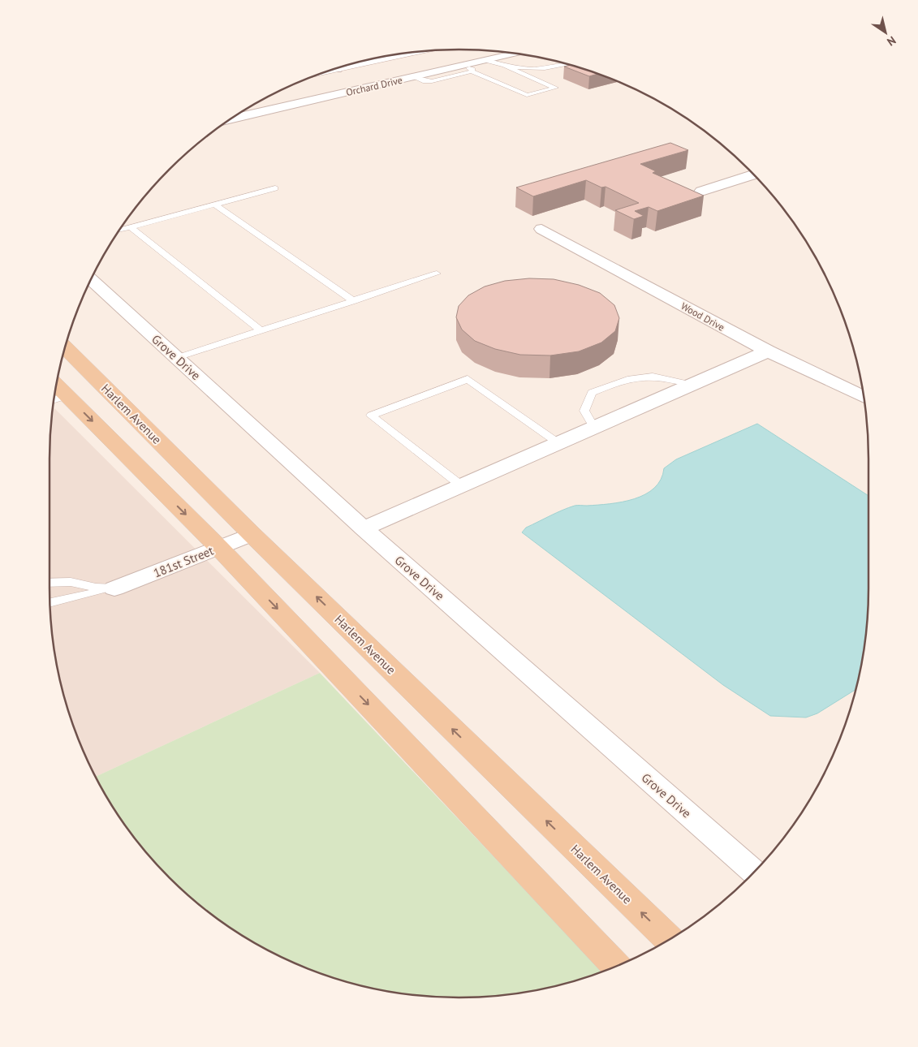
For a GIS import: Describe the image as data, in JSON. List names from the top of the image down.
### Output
{
  "streets": {
    "main road": ["Harlem Avenue"],
    "street": [
      "Orchard Drive",
      "Wood Drive",
      "Grove Drive",
      "181st Street"
    ]
  },
  "crossings": [
    ["Harlem Avenue", "181st Street"]
  ],
  "north": "bottom right"
}
